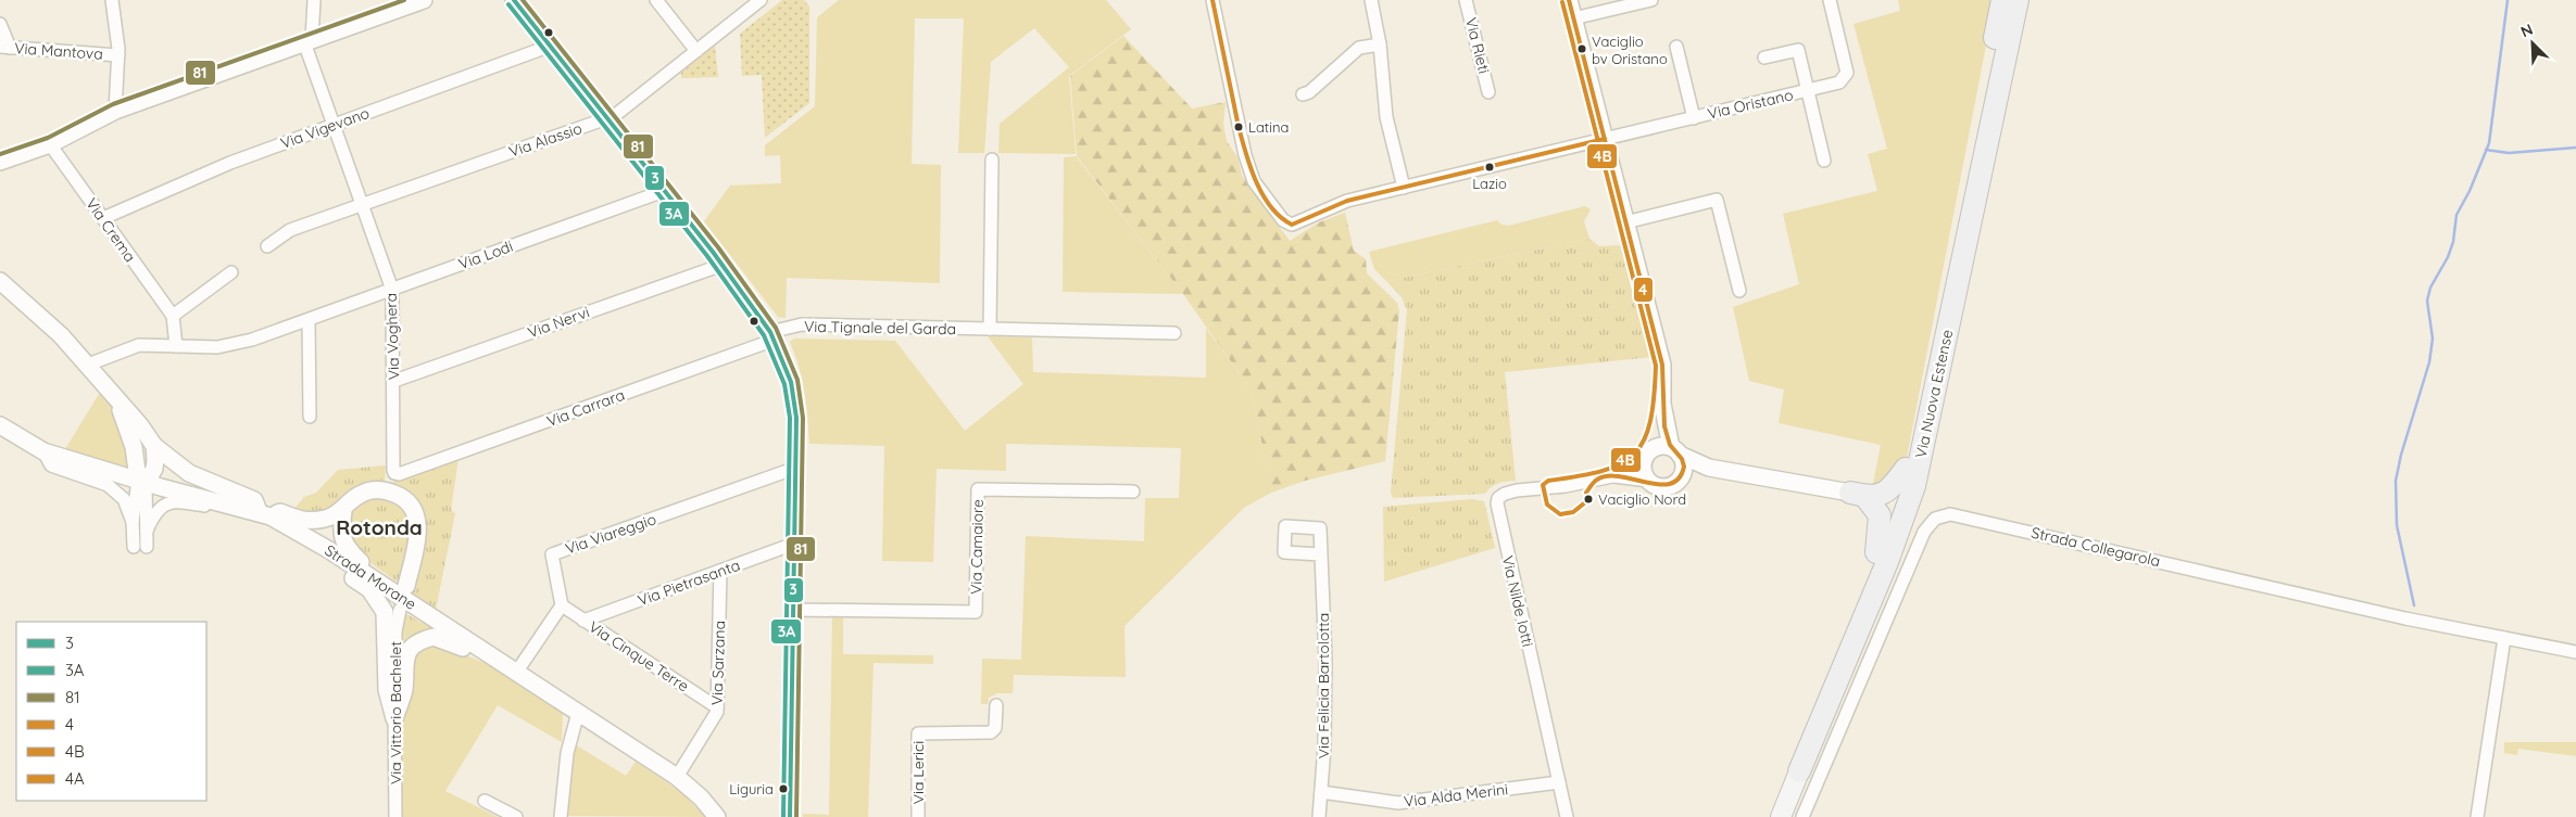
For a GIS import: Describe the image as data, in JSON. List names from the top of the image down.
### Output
{
  "streets": {
    "highway": ["Via Nuova Estense"],
    "street": [
      "Via Rieti",
      "Via Mantova",
      "Via Oristano",
      "Via Vigevano",
      "Via Alassio",
      "Via Crema",
      "Via Lodi",
      "Via Nervi",
      "Via Tignale del Garda",
      "Via Voghera",
      "Via Carrara",
      "Via Viareggio",
      "Via Camaiore",
      "Strada Collegarola",
      "Strada Morane",
      "Via Pietrasanta",
      "Via Nilde Iotti",
      "Via Cinque Terre",
      "Via Sarzana",
      "Via Felicia Bartolotta",
      "Via Vittorio Bachelet",
      "Via Lerici",
      "Via Alda Merini"
    ]
  },
  "crossings": [
    ["Via Vigevano", "Via Crema"],
    ["Via Vigevano", "Via Voghera"],
    ["Via Alassio", "Via Voghera"],
    ["Via Crema", "Via Lodi"],
    ["Via Lodi", "Via Voghera"],
    ["Via Nervi", "Via Voghera"],
    ["Via Tignale del Garda", "Via Carrara"],
    ["Via Voghera", "Via Carrara"],
    ["Via Viareggio", "Via Cinque Terre"],
    ["Strada Morane", "Via Sarzana"],
    ["Via Pietrasanta", "Via Cinque Terre"],
    ["Via Pietrasanta", "Via Sarzana"],
    ["Via Nilde Iotti", "Via Alda Merini"],
    ["Via Cinque Terre", "Via Sarzana"],
    ["Via Felicia Bartolotta", "Via Alda Merini"]
  ],
  "districts": ["Rotonda"],
  "places": [
    "Vaciglio bv Oristano",
    "Latina",
    "Lazio",
    "Vaciglio Nord",
    "Liguria"
  ],
  "lines": [
    "transit line 3",
    "transit line 81",
    "transit line 4",
    "transit line 4A",
    "transit line 4B",
    "transit line 3A"
  ],
  "legend": [
    "3",
    "3A",
    "81",
    "4",
    "4B",
    "4A"
  ],
  "north": "top left"
}
